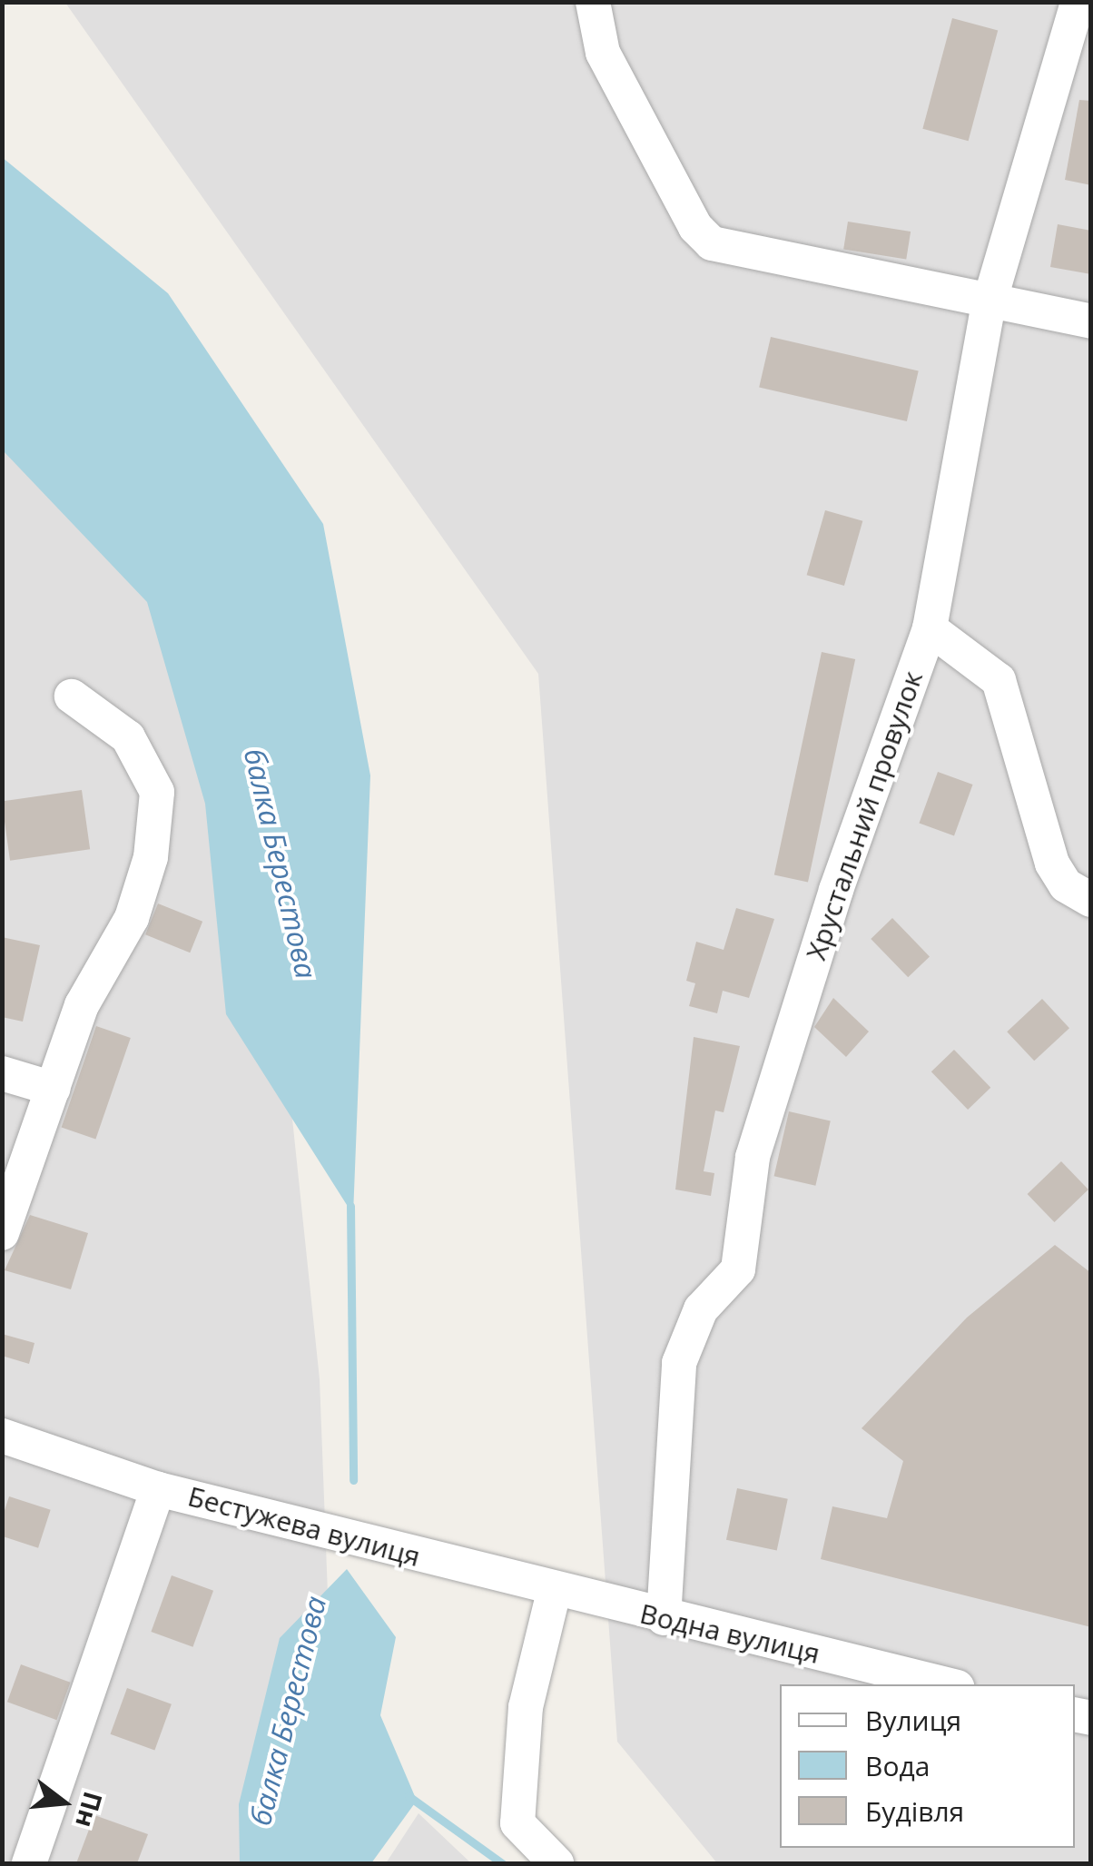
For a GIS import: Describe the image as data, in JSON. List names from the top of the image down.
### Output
{
  "streets": {
    "street": ["Хрустальний провулок", "Бестужева вулиця", "Водна вулиця"]
  },
  "crossings": [
    ["Хрустальний провулок", "Водна вулиця"],
    ["Бестужева вулиця", "Водна вулиця"]
  ],
  "water": ["балка Берестова"],
  "legend": ["Вулиця", "Вода", "Будівля"],
  "north": "right"
}
